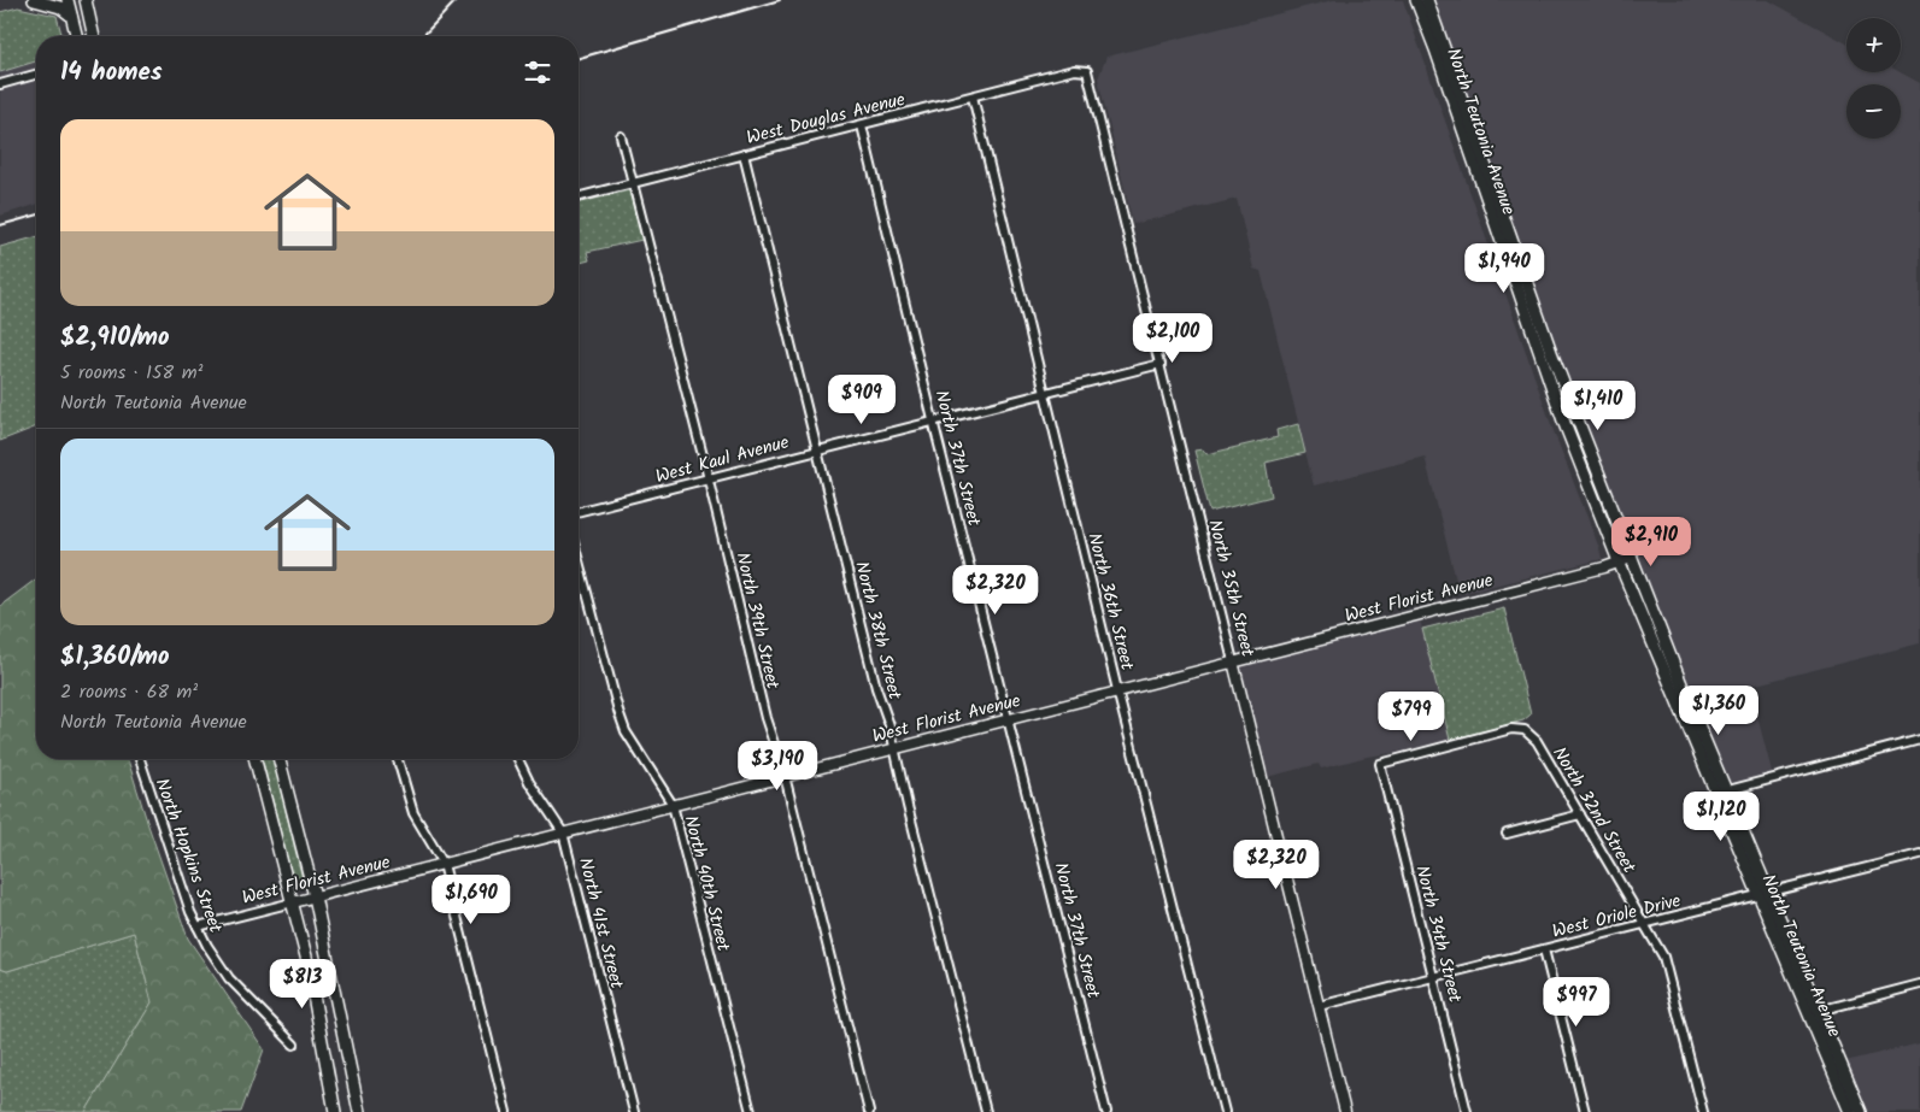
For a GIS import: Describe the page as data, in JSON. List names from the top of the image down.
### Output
{
  "streets": {
    "main road": ["North Teutonia Avenue"],
    "street": [
      "West Douglas Avenue",
      "North 37th Street",
      "West Kaul Avenue",
      "North 35th Street",
      "West Florist Avenue",
      "North 36th Street",
      "North 39th Street",
      "North 38th Street",
      "North 32nd Street",
      "North Hopkins Street",
      "North 40th Street",
      "West Oriole Drive",
      "North 41st Street",
      "North 34th Street"
    ]
  },
  "crossings": [
    ["West Douglas Avenue", "North 37th Street"],
    ["West Douglas Avenue", "North 35th Street"],
    ["West Douglas Avenue", "North 36th Street"],
    ["West Douglas Avenue", "North 39th Street"],
    ["West Douglas Avenue", "North 38th Street"],
    ["North Teutonia Avenue", "West Florist Avenue"],
    ["North Teutonia Avenue", "West Oriole Drive"],
    ["North 37th Street", "West Kaul Avenue"],
    ["North 37th Street", "West Florist Avenue"],
    ["West Kaul Avenue", "North 35th Street"],
    ["West Kaul Avenue", "North 36th Street"],
    ["West Kaul Avenue", "North 39th Street"],
    ["West Kaul Avenue", "North 38th Street"],
    ["North 35th Street", "West Florist Avenue"],
    ["North 35th Street", "West Oriole Drive"],
    ["West Florist Avenue", "North 36th Street"],
    ["West Florist Avenue", "North 39th Street"],
    ["West Florist Avenue", "North 38th Street"],
    ["West Florist Avenue", "North Hopkins Street"],
    ["West Florist Avenue", "North 40th Street"],
    ["West Florist Avenue", "North 41st Street"],
    ["North 32nd Street", "West Oriole Drive"],
    ["North 32nd Street", "North 34th Street"],
    ["West Oriole Drive", "North 34th Street"]
  ],
  "page": {
    "map_buttons": ["+", "−"],
    "heading": "14 homes",
    "list": [
      {
        "name": "$2,910/mo",
        "note": "5 rooms · 158 m² · North Teutonia Avenue"
      },
      {
        "name": "$1,360/mo",
        "note": "2 rooms · 68 m² · North Teutonia Avenue"
      }
    ],
    "price": [
      "$1,940",
      "$2,100",
      "$909",
      "$1,410",
      "$2,910",
      "$2,320",
      "$1,360",
      "$799",
      "$3,190",
      "$1,120",
      "$2,320",
      "$1,690",
      "$813",
      "$997"
    ]
  }
}
